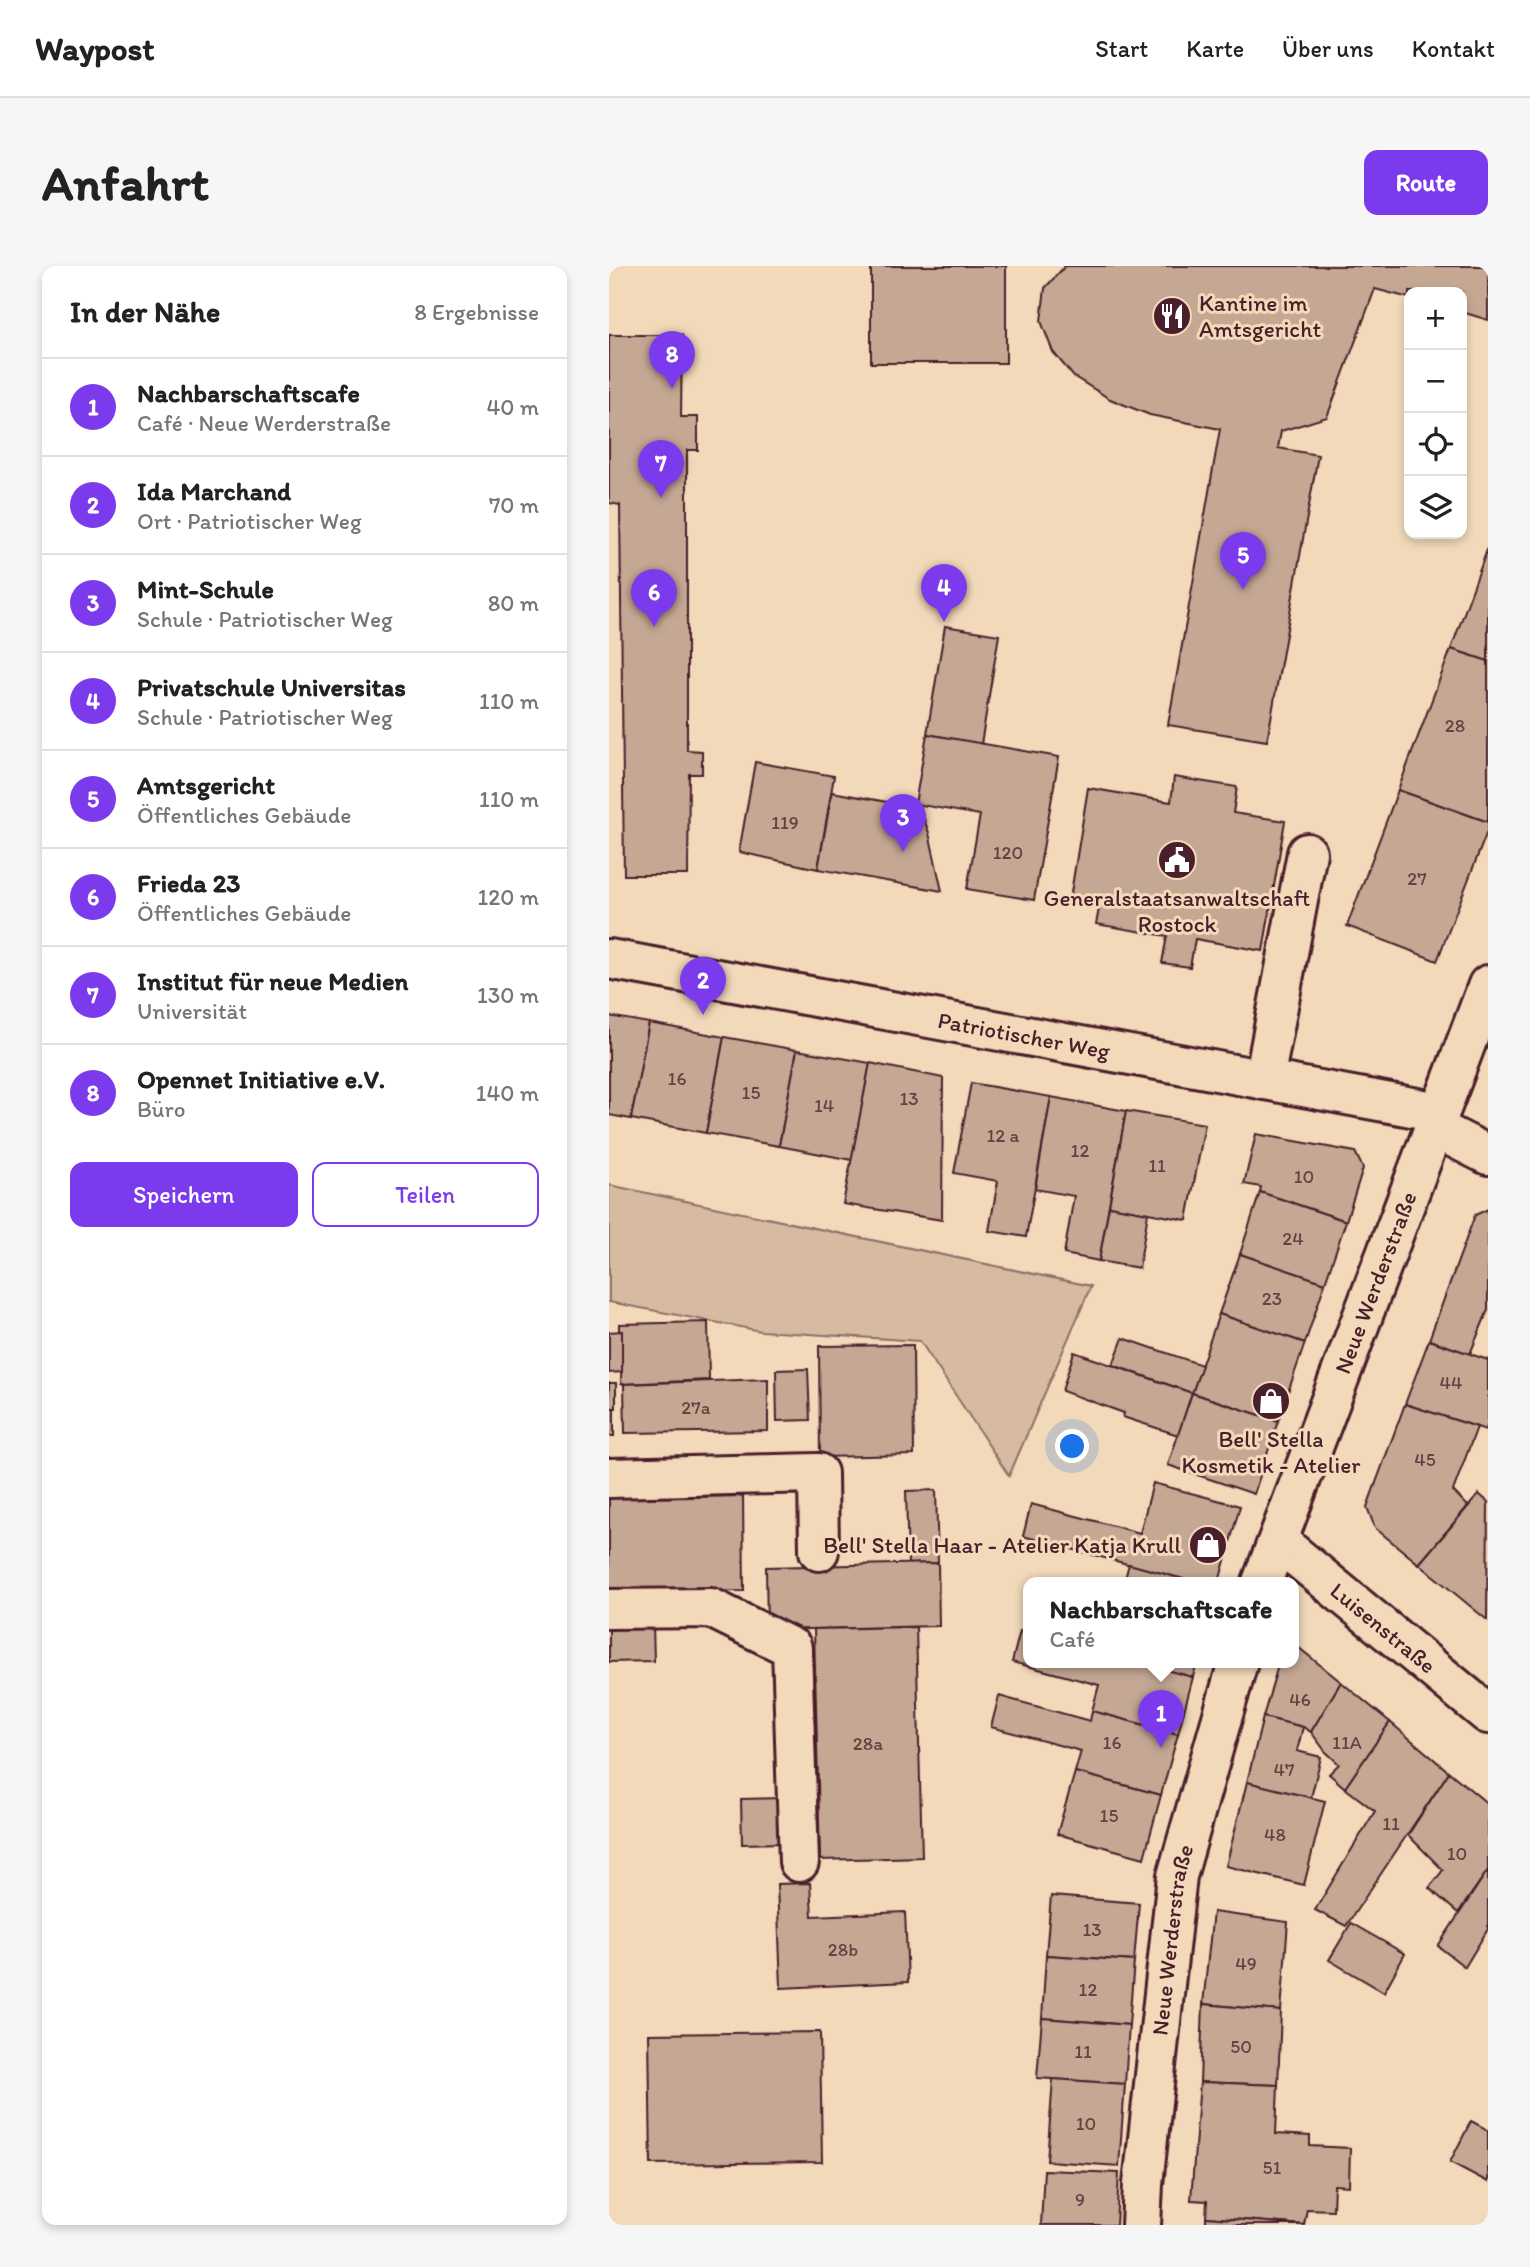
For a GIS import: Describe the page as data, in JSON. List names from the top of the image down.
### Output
{
  "streets": {
    "street": ["Patriotischer Weg", "Neue Werderstraße", "Luisenstraße"]
  },
  "crossings": [
    ["Patriotischer Weg", "Neue Werderstraße"],
    ["Neue Werderstraße", "Luisenstraße"]
  ],
  "places": {
    "restaurant": ["Kantine im Amtsgericht"],
    "public building": ["Generalstaatsanwaltschaft Rostock"],
    "shop": ["Bell' Stella Kosmetik - Atelier", "Bell' Stella Haar - Atelier Katja Krull"]
  },
  "house_numbers": [
    "28",
    "119",
    "120",
    "27",
    "16",
    "15",
    "13",
    "14",
    "12 a",
    "12",
    "11",
    "10",
    "24",
    "23",
    "44",
    "27a",
    "45",
    "46",
    "16",
    "11A",
    "28a",
    "47",
    "15",
    "11",
    "48",
    "10",
    "13",
    "28b",
    "49",
    "12",
    "50",
    "11",
    "10",
    "51",
    "9"
  ],
  "page": {
    "header": "Waypost",
    "nav": [
      "Start",
      "Karte",
      "Über uns",
      "Kontakt"
    ],
    "buttons": [
      "Route",
      ["Speichern", "Teilen"]
    ],
    "title": "Anfahrt",
    "heading": ["In der Nähe", "8 Ergebnisse"],
    "map_buttons": ["+", "−"],
    "pins": [
      "8",
      "7",
      "5",
      "4",
      "6",
      "3",
      "2",
      "1"
    ],
    "list": [
      {
        "mark": "1",
        "name": "Nachbarschaftscafe",
        "note": "Café · Neue Werderstraße",
        "value": "40 m"
      },
      {
        "mark": "2",
        "name": "Ida Marchand",
        "note": "Ort · Patriotischer Weg",
        "value": "70 m"
      },
      {
        "mark": "3",
        "name": "Mint-Schule",
        "note": "Schule · Patriotischer Weg",
        "value": "80 m"
      },
      {
        "mark": "4",
        "name": "Privatschule Universitas",
        "note": "Schule · Patriotischer Weg",
        "value": "110 m"
      },
      {
        "mark": "5",
        "name": "Amtsgericht",
        "note": "Öffentliches Gebäude",
        "value": "110 m"
      },
      {
        "mark": "6",
        "name": "Frieda 23",
        "note": "Öffentliches Gebäude",
        "value": "120 m"
      },
      {
        "mark": "7",
        "name": "Institut für neue Medien",
        "note": "Universität",
        "value": "130 m"
      },
      {
        "mark": "8",
        "name": "Opennet Initiative e.V.",
        "note": "Büro",
        "value": "140 m"
      }
    ],
    "popup": ["Nachbarschaftscafe", "Café"]
  }
}
